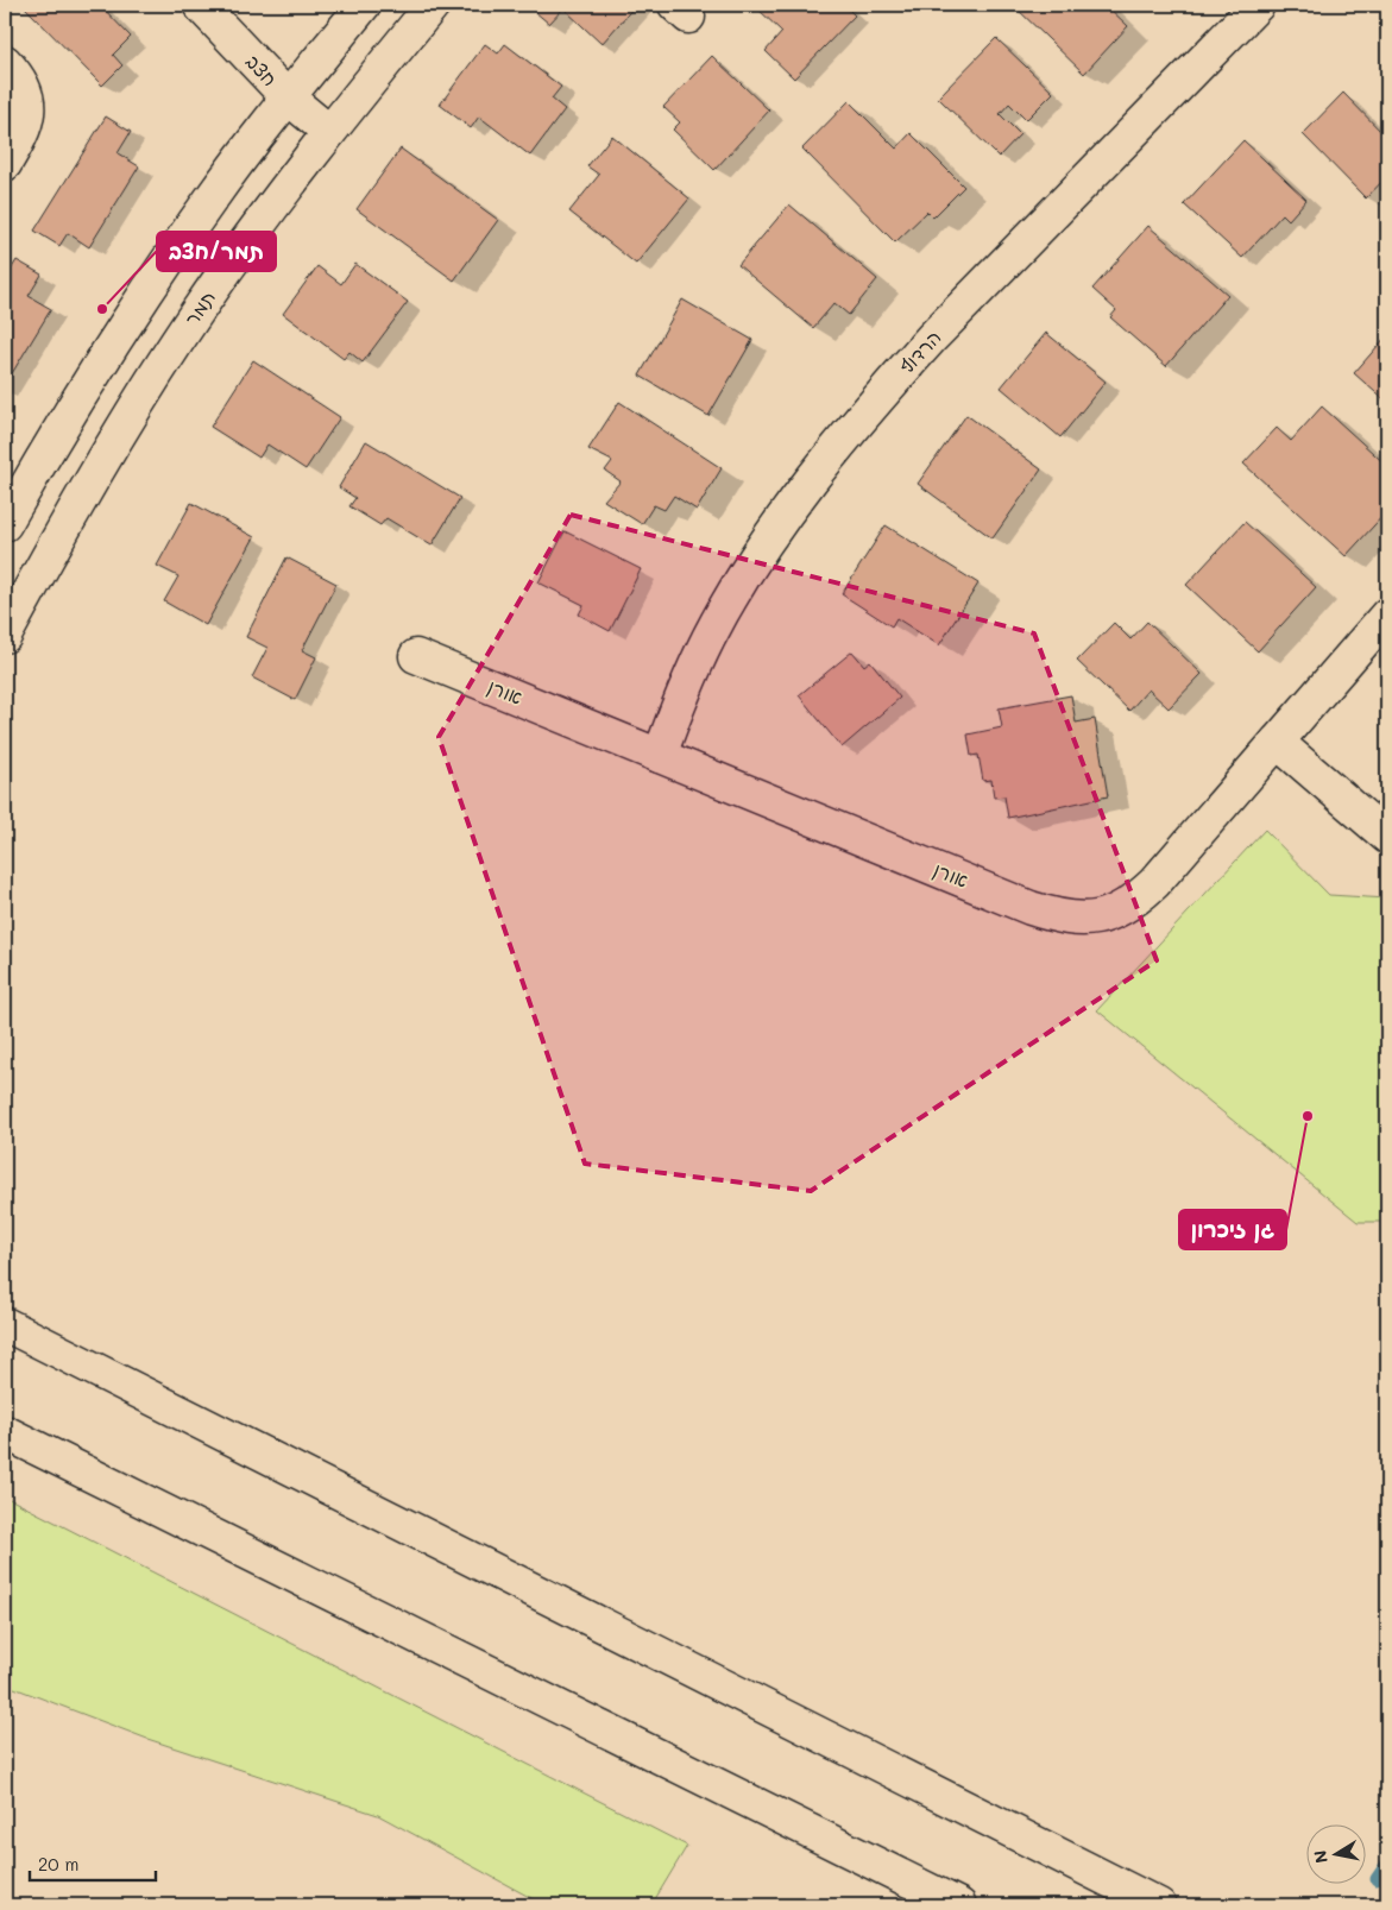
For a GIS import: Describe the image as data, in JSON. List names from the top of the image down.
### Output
{
  "streets": {
    "main road": [
      "חצב",
      "תמר",
      "הרדוף",
      "אורן"
    ]
  },
  "crossings": [
    ["חצב", "תמר"],
    ["הרדוף", "אורן"]
  ],
  "places": ["תמר/חצב", "גן זיכרון"],
  "scale_bar": "20 m",
  "north": "left"
}
